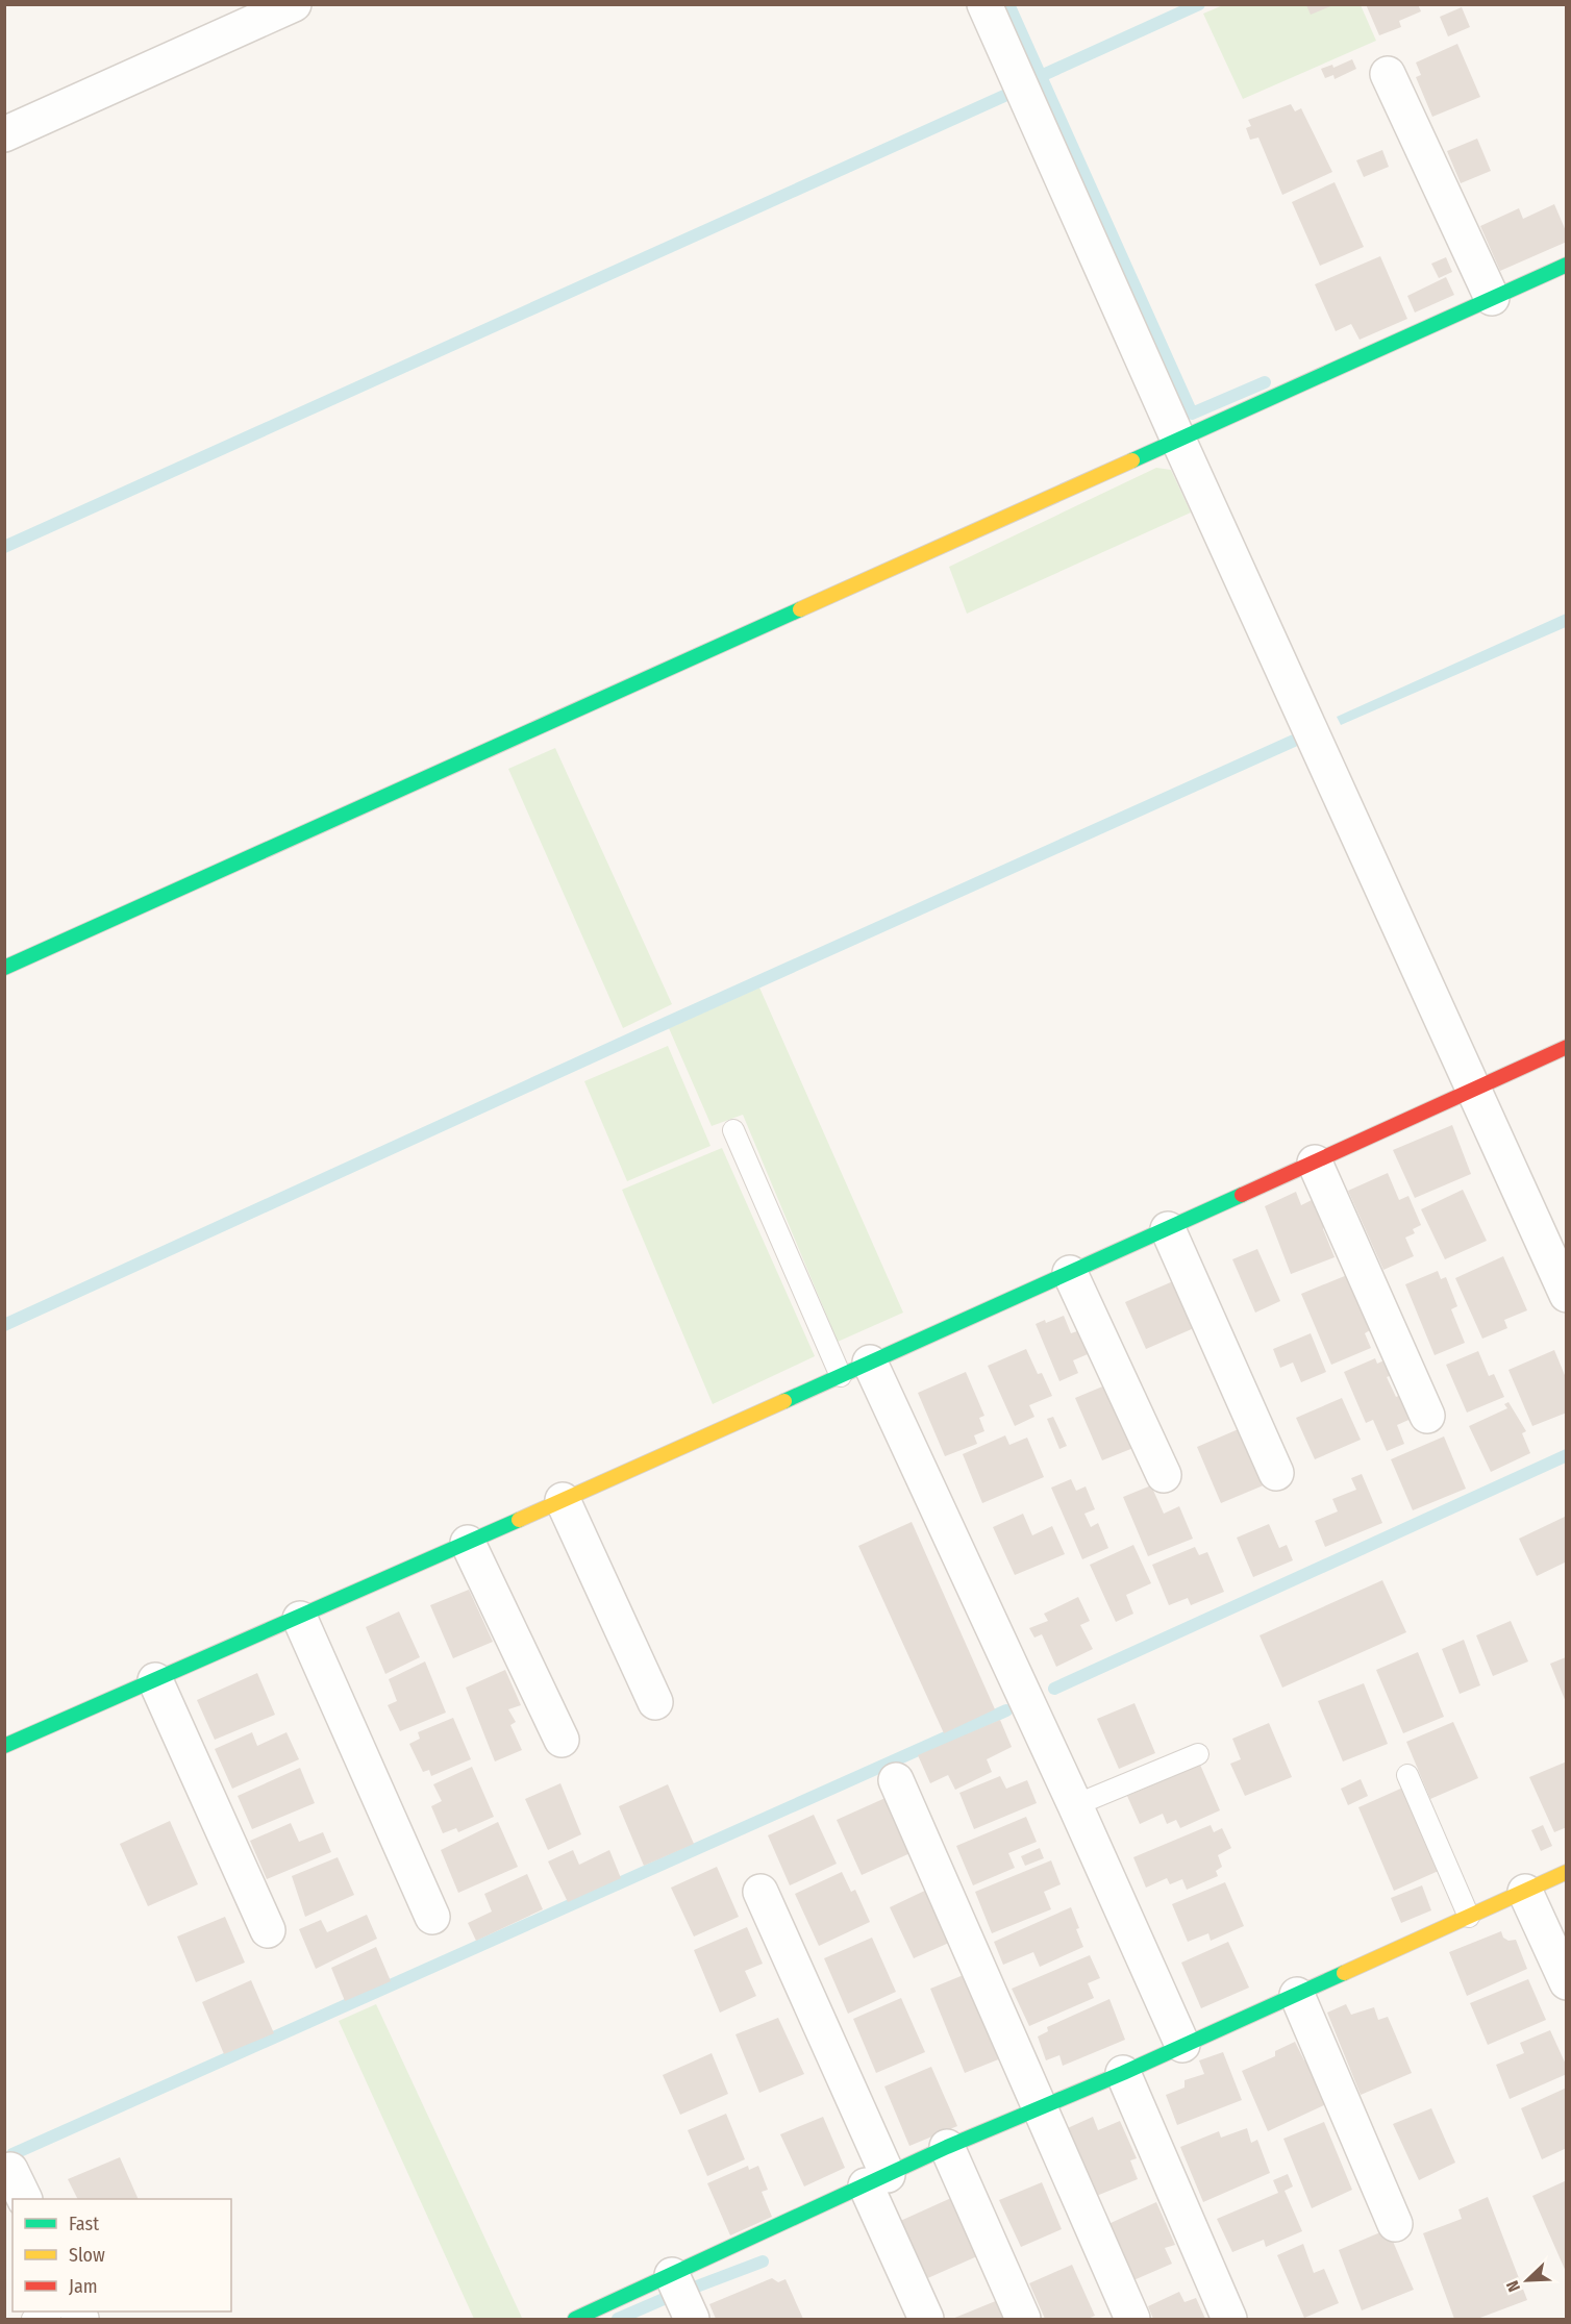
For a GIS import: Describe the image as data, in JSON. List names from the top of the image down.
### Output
{
  "legend": ["Fast", "Slow", "Jam"],
  "north": "bottom left"
}
